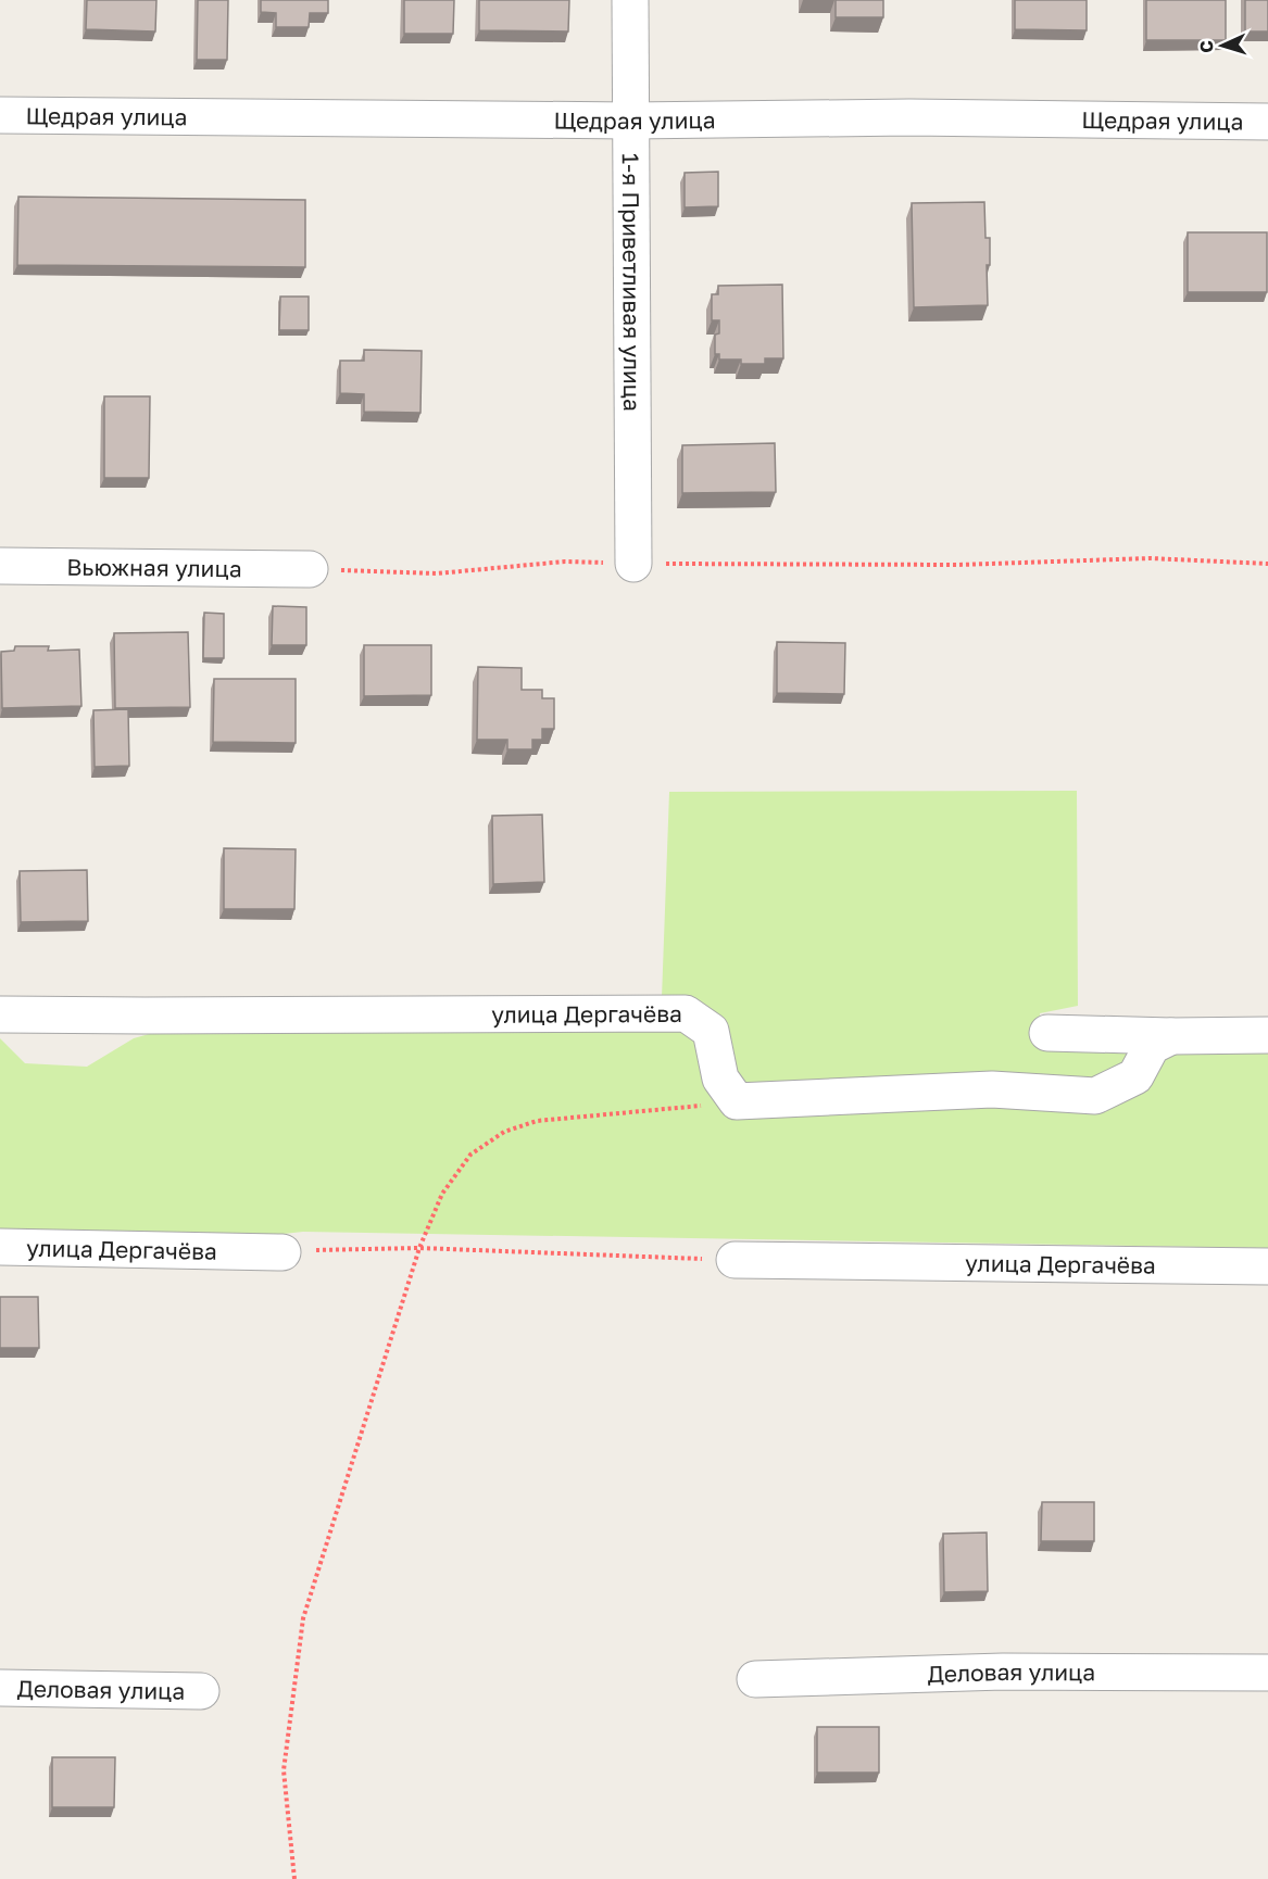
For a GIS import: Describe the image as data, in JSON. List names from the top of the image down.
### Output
{
  "streets": {
    "street": [
      "Щедрая улица",
      "1-я Приветливая улица",
      "Вьюжная улица",
      "улица Дергачёва",
      "Деловая улица"
    ]
  },
  "crossings": [
    ["Щедрая улица", "1-я Приветливая улица"]
  ],
  "north": "left"
}
